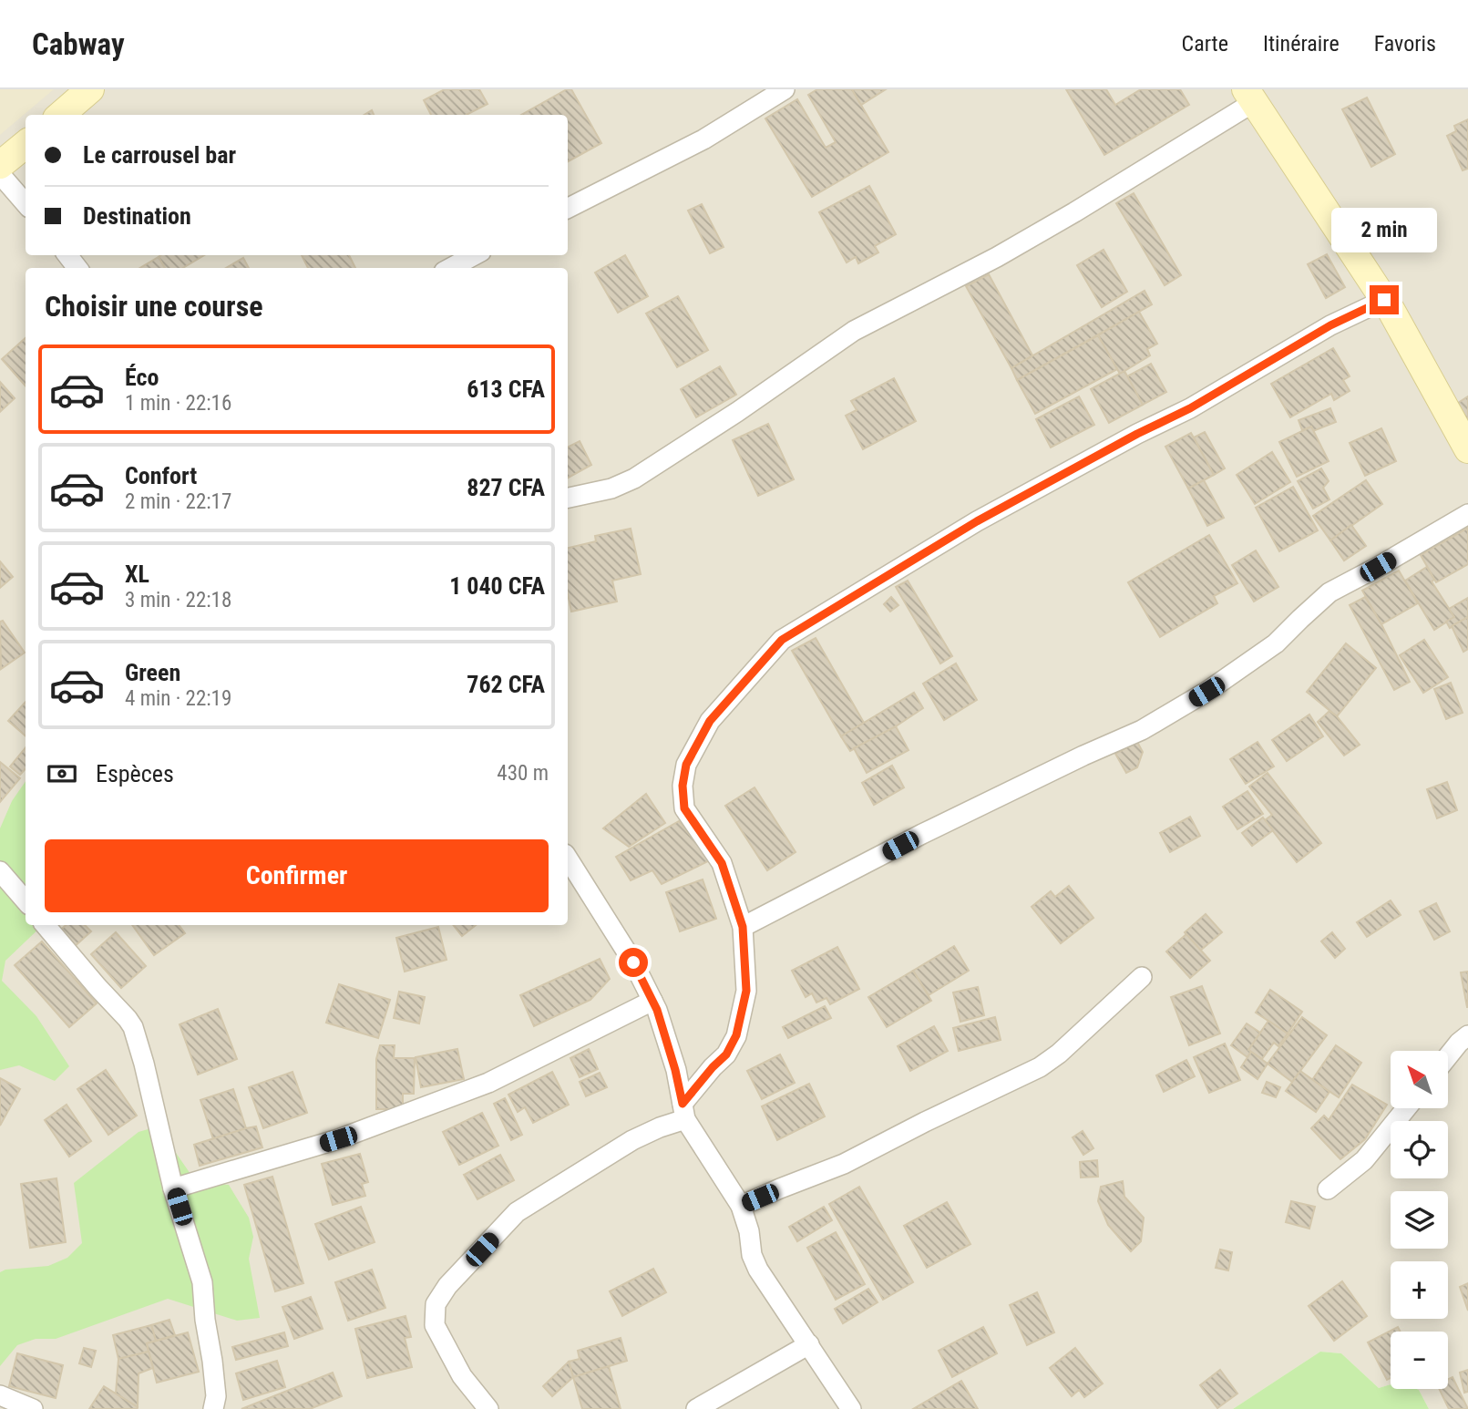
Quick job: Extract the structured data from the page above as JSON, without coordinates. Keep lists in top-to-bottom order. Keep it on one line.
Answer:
{"north":"top left","page":{"header":"Cabway","nav":["Carte","Itinéraire","Favoris"],"banner":["Le carrousel bar","Destination"],"bubble":"2 min","heading":"Choisir une course","list":[{"name":"Éco","note":"1 min · 22:16","value":"613 CFA"},{"name":"Confort","note":"2 min · 22:17","value":"827 CFA"},{"name":"XL","note":"3 min · 22:18","value":"1 040 CFA"},{"name":"Green","note":"4 min · 22:19","value":"762 CFA"}],"pay":["Espèces","430 m"],"buttons":"Confirmer","map_buttons":["+","−"]}}
